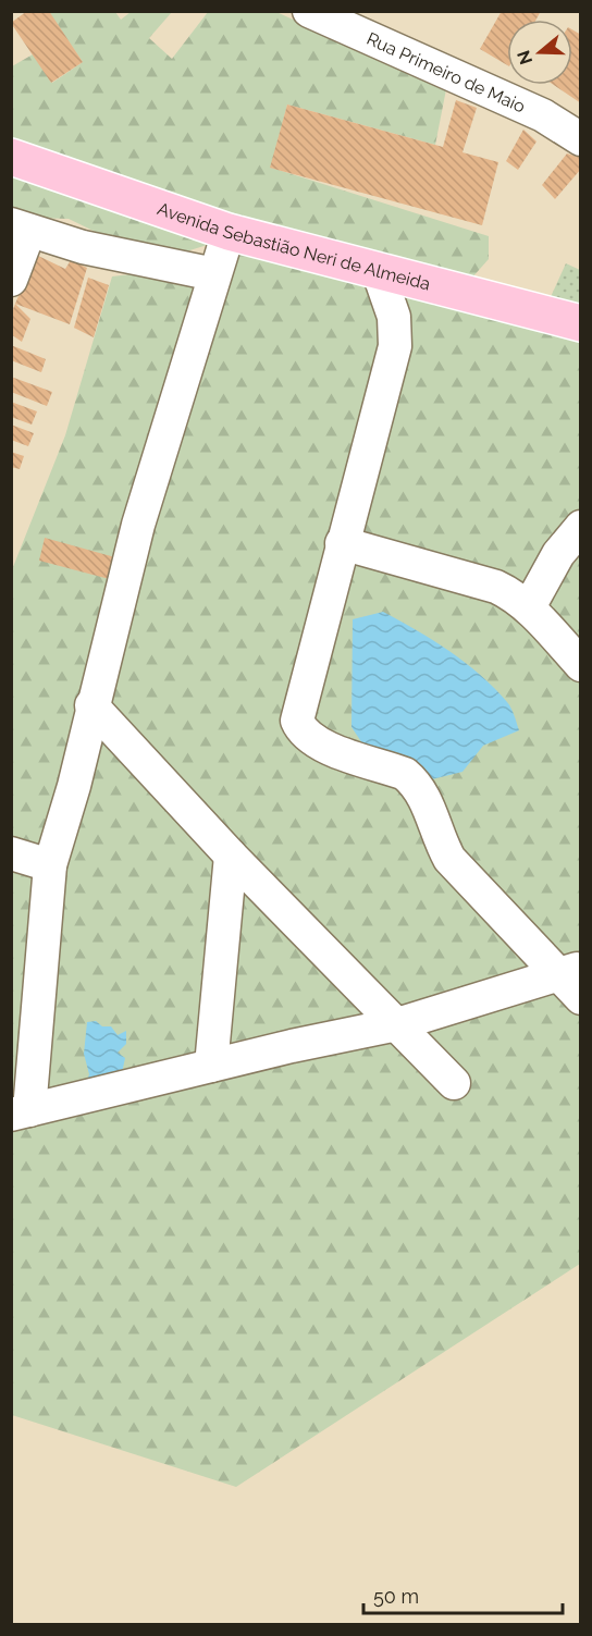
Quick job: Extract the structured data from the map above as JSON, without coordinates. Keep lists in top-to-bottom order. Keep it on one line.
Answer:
{"streets":{"main road":["Avenida Sebastião Neri de Almeida"],"street":["Rua Primeiro de Maio"]},"scale_bar":"50 m","north":"left"}
